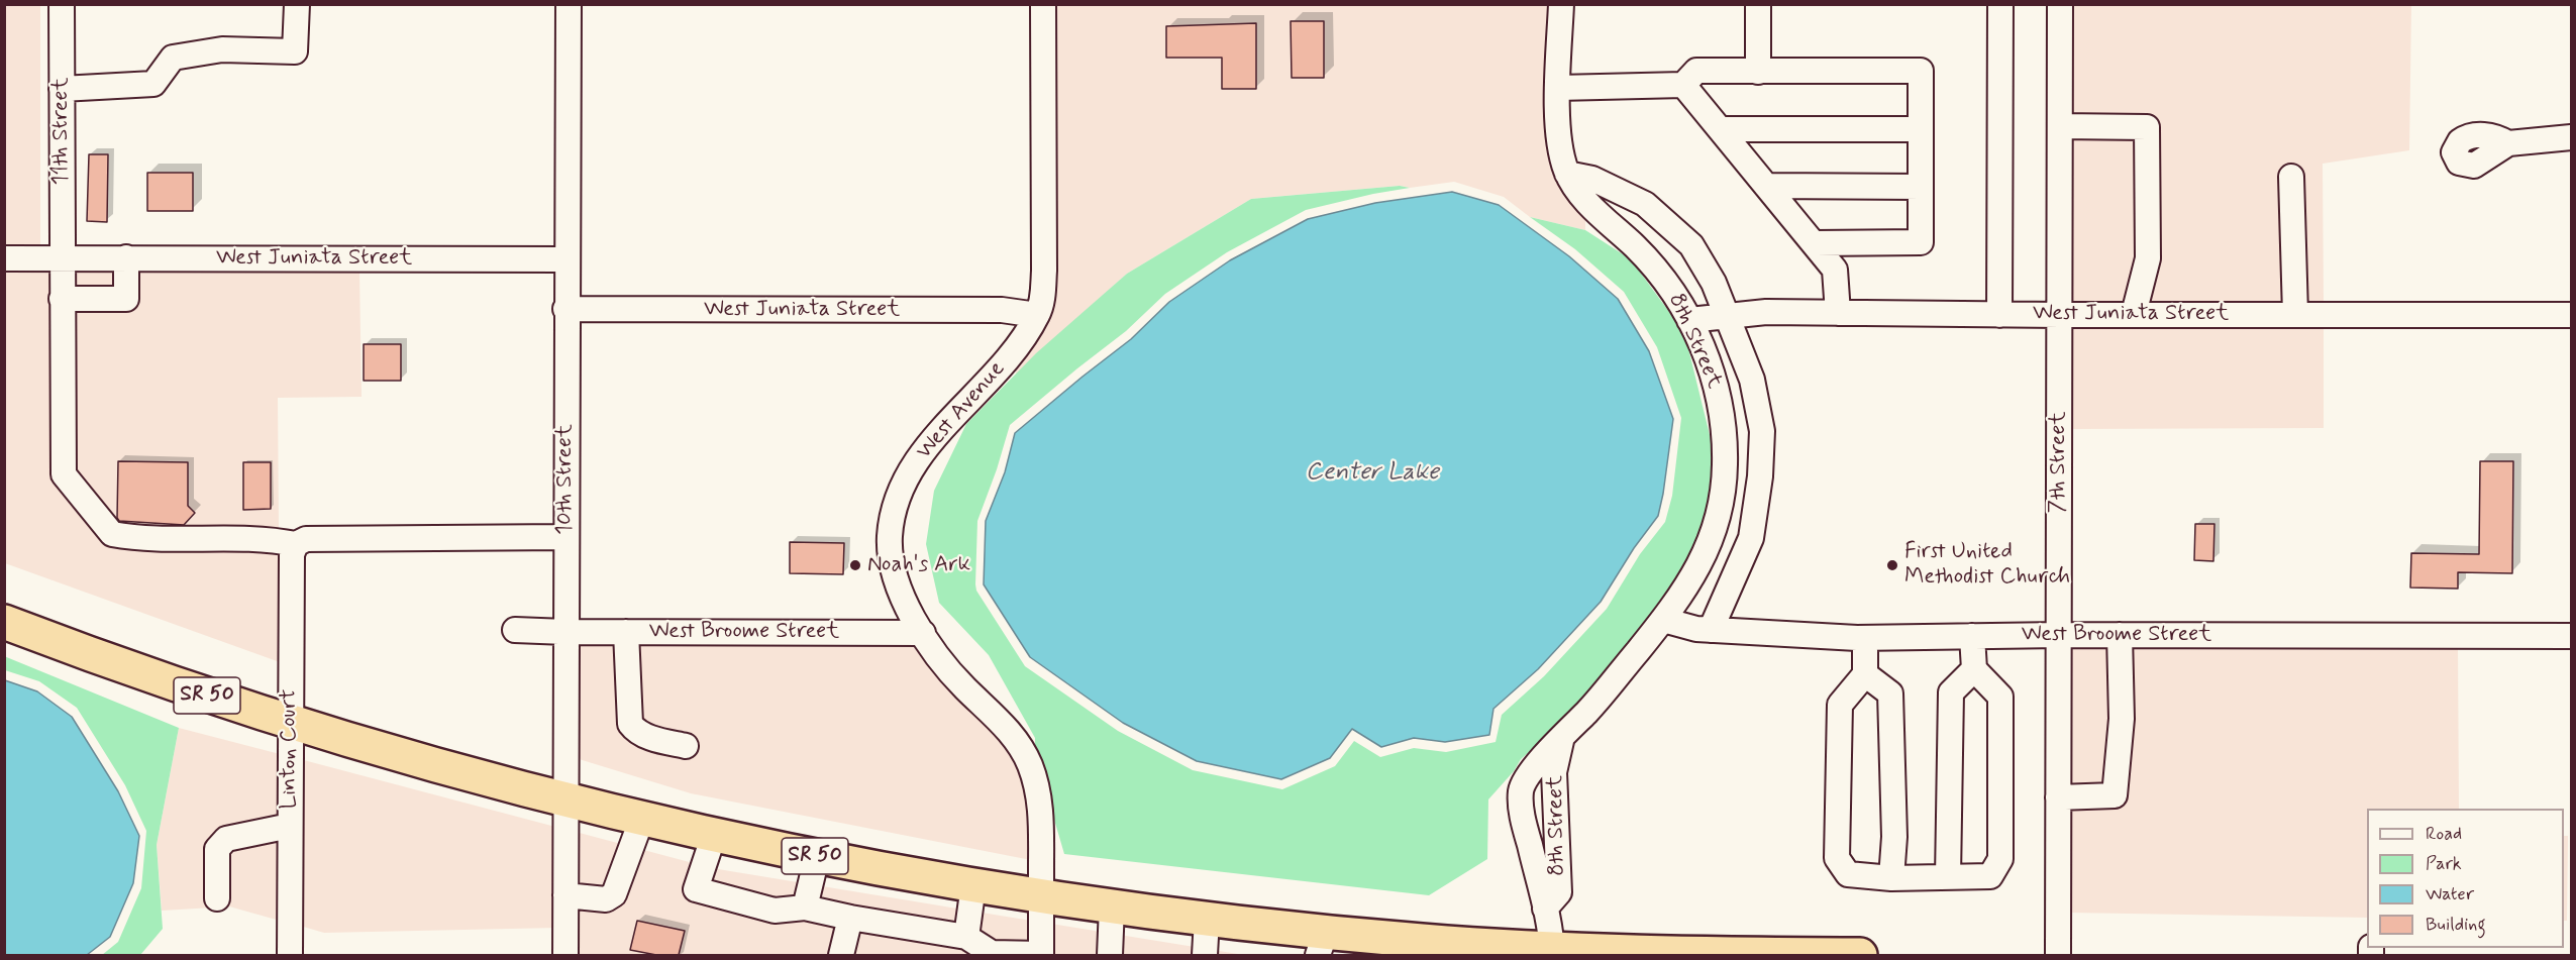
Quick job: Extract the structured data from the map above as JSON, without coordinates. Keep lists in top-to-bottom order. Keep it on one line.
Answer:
{"streets":{"highway":["SR 50"],"street":["11th Street","West Juniata Street","8th Street","West Avenue","7th Street","10th Street","West Broome Street","Linton Court"]},"crossings":[["11th Street","West Juniata Street"],["11th Street","Linton Court"],["West Juniata Street","8th Street"],["West Juniata Street","West Avenue"],["West Juniata Street","7th Street"],["West Juniata Street","10th Street"],["8th Street","West Broome Street"],["8th Street","SR 50"],["West Avenue","West Broome Street"],["West Avenue","SR 50"],["7th Street","West Broome Street"],["10th Street","West Broome Street"],["10th Street","SR 50"],["SR 50","Linton Court"]],"water":["Center Lake"],"places":["Noah's Ark","First United Methodist Church"],"legend":["Road","Park","Water","Building"]}
